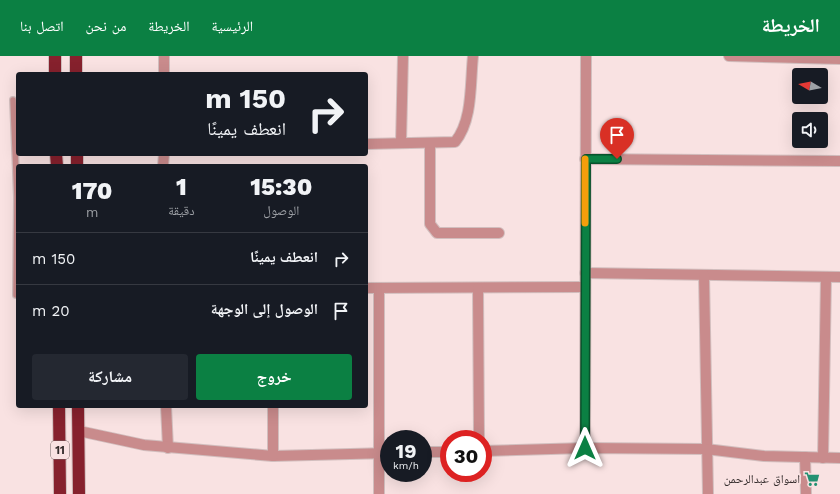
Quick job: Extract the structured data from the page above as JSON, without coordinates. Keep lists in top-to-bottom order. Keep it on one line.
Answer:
{"streets":{"highway":["11"]},"places":{"supermarket":["اسواق عبدالرحمن"]},"north":"left","page":{"header":"الخريطة","nav":["الرئيسية","الخريطة","من نحن","اتصل بنا"],"turn":["150 m","انعطف يمينًا"],"eta":["15:30","الوصول","1","دقيقة","170","m"],"list":[{"name":"انعطف يمينًا","value":"150 m"},{"name":"الوصول إلى الوجهة","value":"20 m"}],"buttons":["خروج","مشاركة"],"speed":"19 km/h","limit":"30"}}
